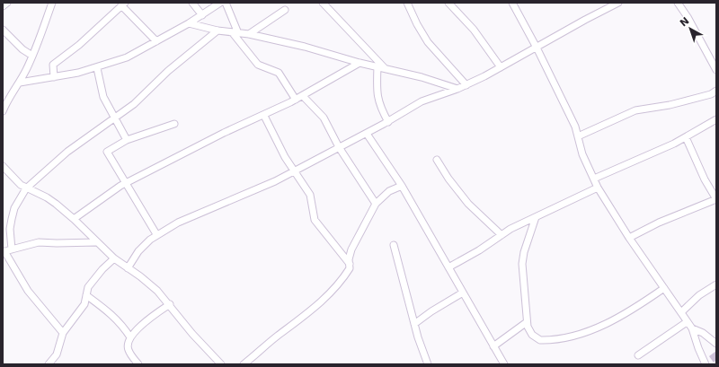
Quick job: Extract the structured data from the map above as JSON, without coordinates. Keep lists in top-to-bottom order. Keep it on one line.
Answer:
{"north":"top left"}
